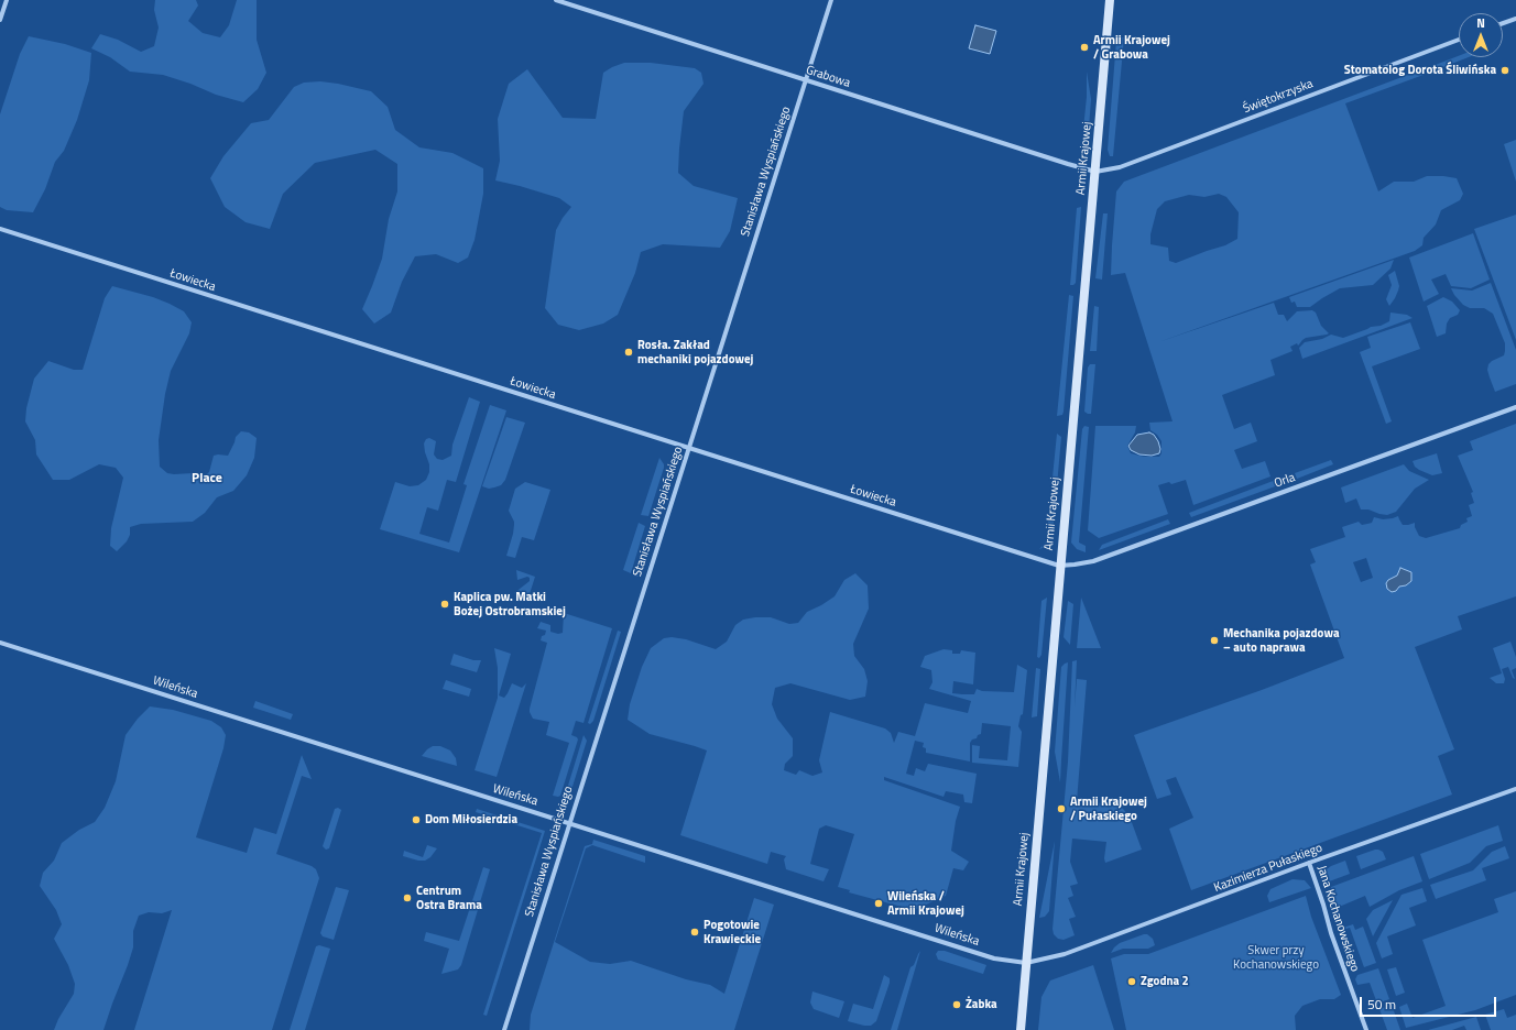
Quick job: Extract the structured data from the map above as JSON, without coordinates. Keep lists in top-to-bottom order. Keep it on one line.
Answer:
{"streets":{"street":["Grabowa","Świętokrzyska","Armii Krajowej","Stanisława Wyspiańskiego","Łowiecka","Orla","Wileńska","Kazimierza Pułaskiego","Jana Kochanowskiego"]},"crossings":[["Grabowa","Świętokrzyska"],["Grabowa","Armii Krajowej"],["Grabowa","Stanisława Wyspiańskiego"],["Świętokrzyska","Armii Krajowej"],["Armii Krajowej","Łowiecka"],["Armii Krajowej","Orla"],["Armii Krajowej","Wileńska"],["Armii Krajowej","Kazimierza Pułaskiego"],["Stanisława Wyspiańskiego","Łowiecka"],["Stanisława Wyspiańskiego","Wileńska"],["Łowiecka","Orla"],["Wileńska","Kazimierza Pułaskiego"],["Kazimierza Pułaskiego","Jana Kochanowskiego"]],"districts":["Place"],"parks":["Skwer przy Kochanowskiego"],"places":["Armii Krajowej / Grabowa","Stomatolog Dorota Śliwińska","Rosła. Zakład mechaniki pojazdowej","Kaplica pw. Matki Bożej Ostrobramskiej","Mechanika pojazdowa – auto naprawa","Armii Krajowej / Pułaskiego","Dom Miłosierdzia","Centrum Ostra Brama","Wileńska / Armii Krajowej","Pogotowie Krawieckie","Zgodna 2","Żabka"],"scale_bar":"50 m","north":"top"}
